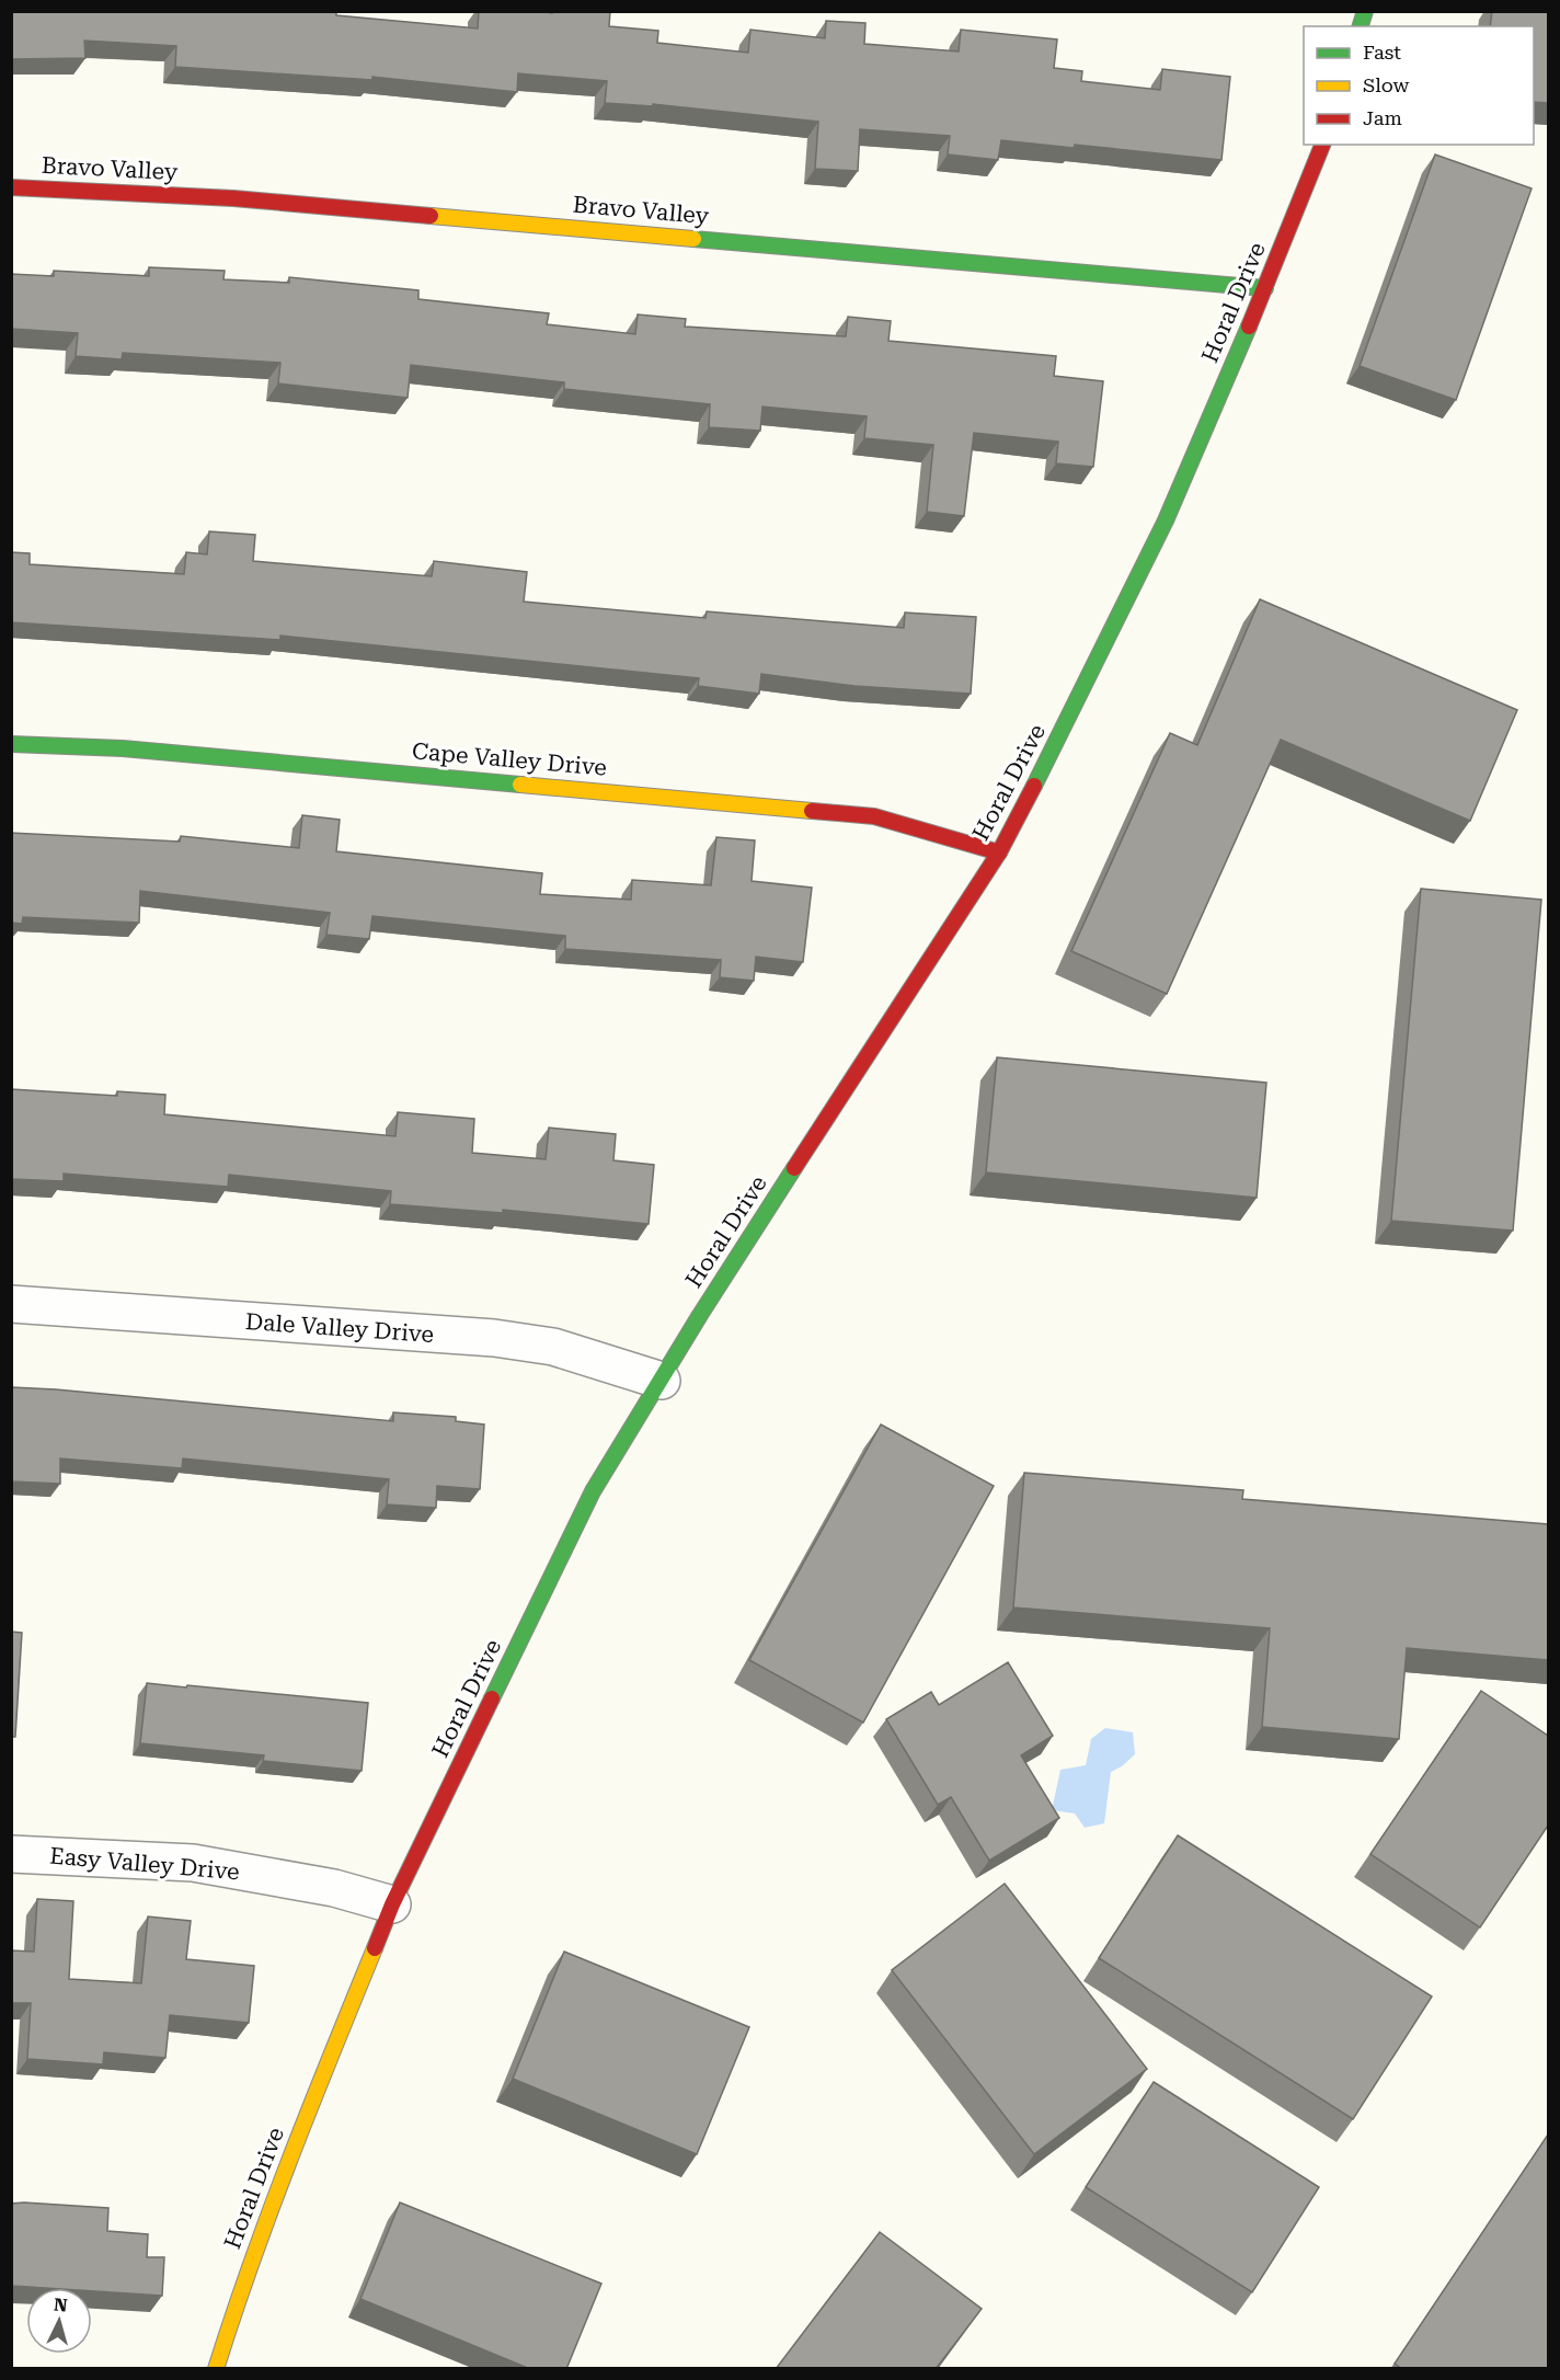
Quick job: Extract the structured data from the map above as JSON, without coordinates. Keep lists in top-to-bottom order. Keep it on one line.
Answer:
{"streets":{"street":["Bravo Valley","Horal Drive","Cape Valley Drive","Dale Valley Drive","Easy Valley Drive"]},"crossings":[["Bravo Valley","Horal Drive"],["Horal Drive","Cape Valley Drive"],["Horal Drive","Dale Valley Drive"],["Horal Drive","Easy Valley Drive"]],"legend":["Fast","Slow","Jam"],"north":"top"}
